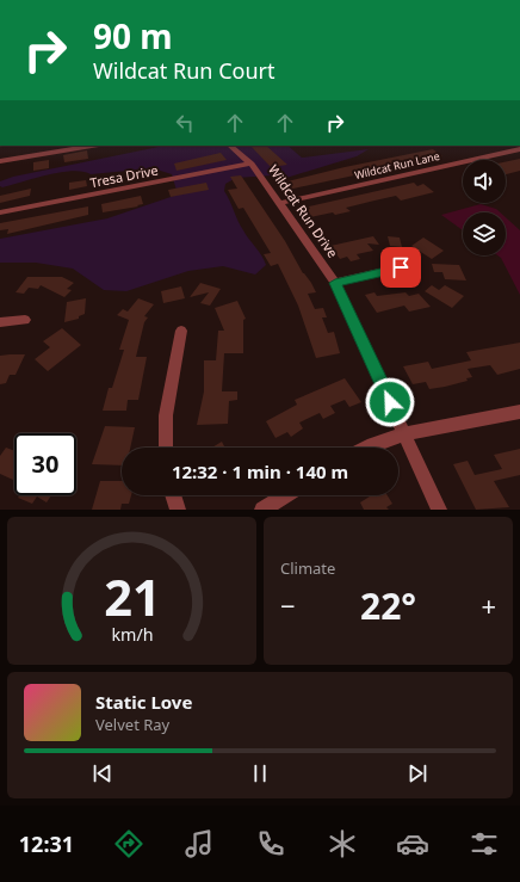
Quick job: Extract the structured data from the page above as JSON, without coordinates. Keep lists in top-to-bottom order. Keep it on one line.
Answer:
{"streets":{"street":["Wildcat Run Lane","Tresa Drive","Wildcat Run Drive"]},"crossings":[["Wildcat Run Lane","Wildcat Run Drive"],["Tresa Drive","Wildcat Run Drive"]],"page":{"turn":["90 m","Wildcat Run Court"],"limit":"30","trip":"12:32 · 1 min · 140 m","tile":"Climate","heat":["−","22°","+"],"song":["Static Love","Velvet Ray"],"tabs":"12:31","gauge":["21","km/h"]}}
